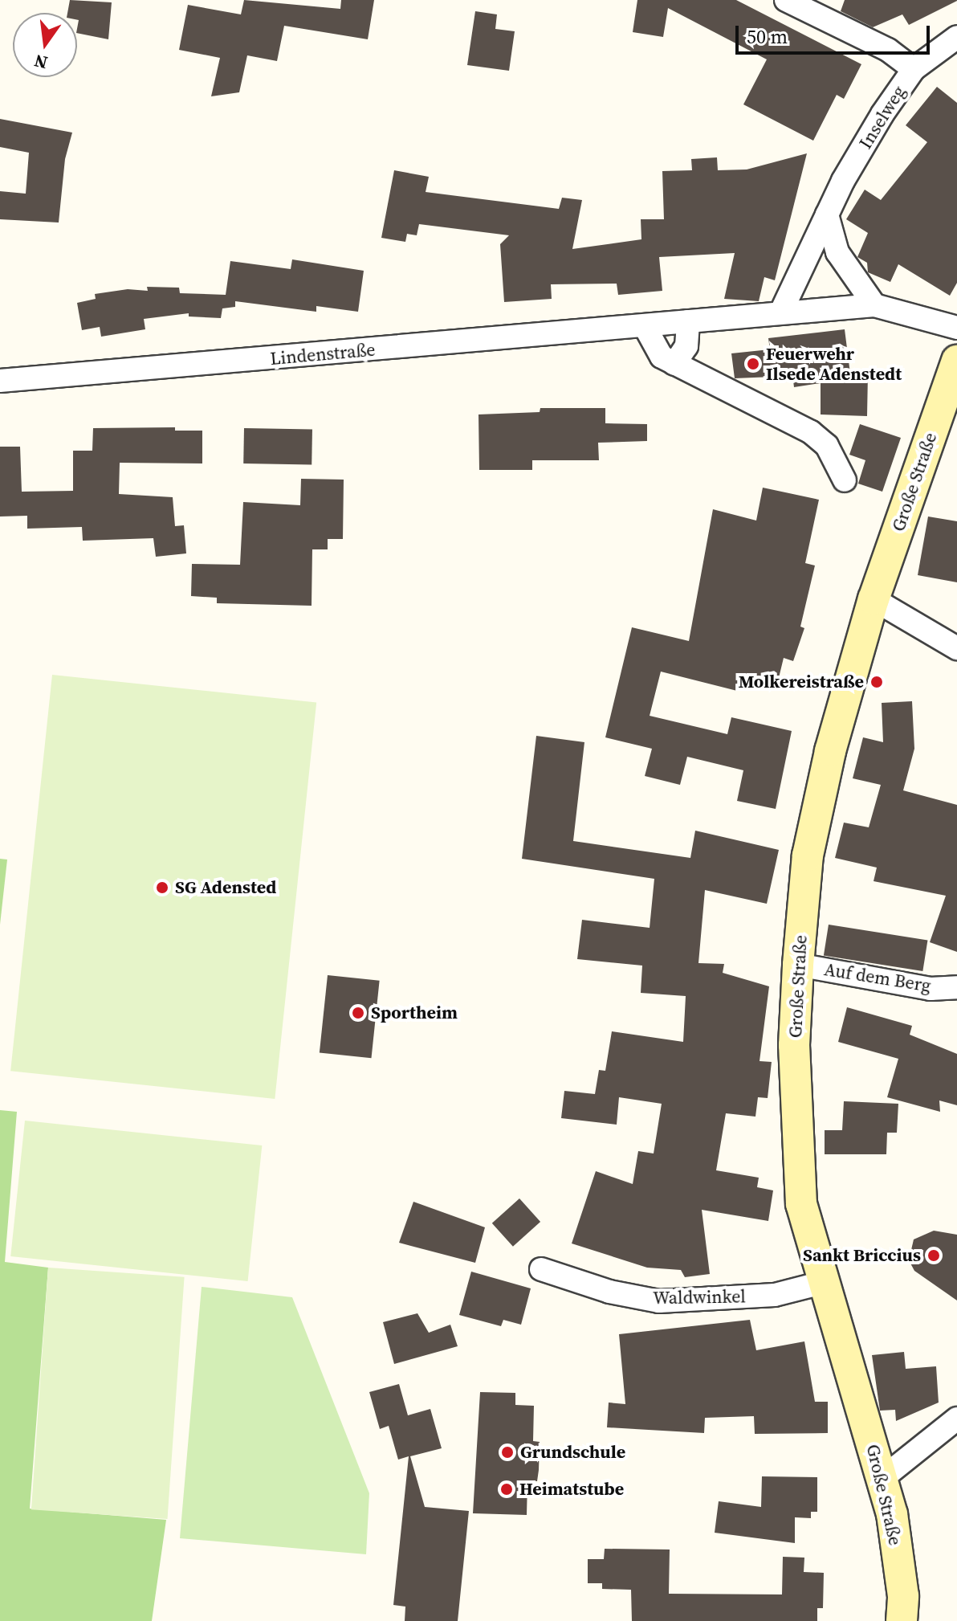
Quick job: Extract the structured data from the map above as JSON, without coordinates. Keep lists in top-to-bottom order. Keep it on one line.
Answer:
{"streets":{"main road":["Große Straße"],"street":["Inselweg","Lindenstraße","Auf dem Berg","Waldwinkel"]},"crossings":[["Inselweg","Lindenstraße"],["Große Straße","Auf dem Berg"],["Große Straße","Waldwinkel"]],"places":["Feuerwehr Ilsede Adenstedt","Molkereistraße","SG Adensted","Sportheim","Sankt Briccius","Grundschule","Heimatstube"],"scale_bar":"50 m","north":"bottom"}
